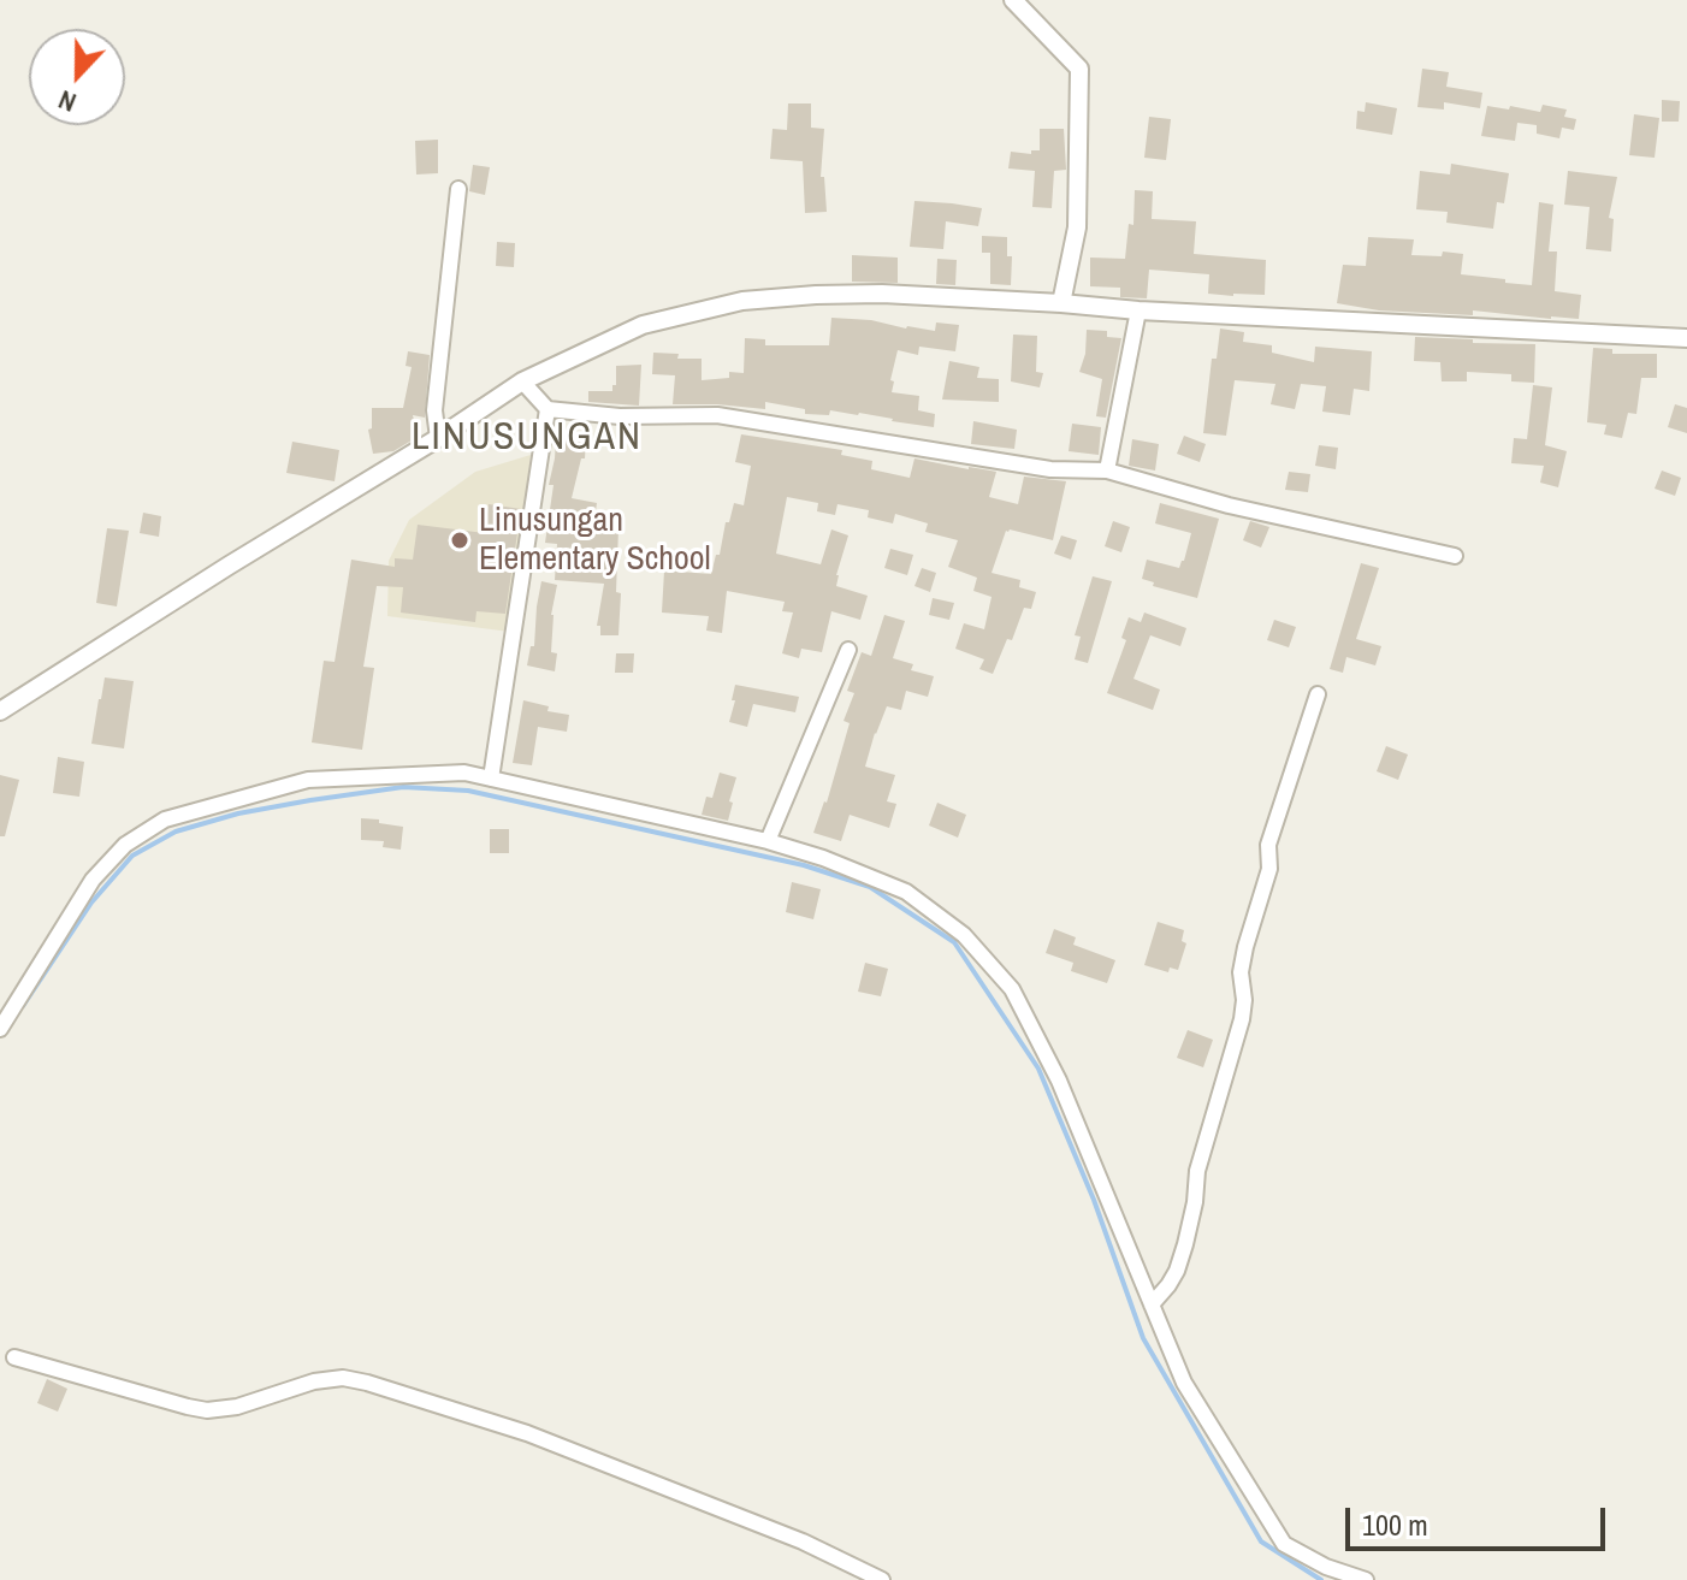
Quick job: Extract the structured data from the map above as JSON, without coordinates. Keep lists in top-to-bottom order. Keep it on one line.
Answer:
{"districts":["LINUSUNGAN"],"places":["Linusungan Elementary School"],"scale_bar":"100 m","north":"bottom"}
